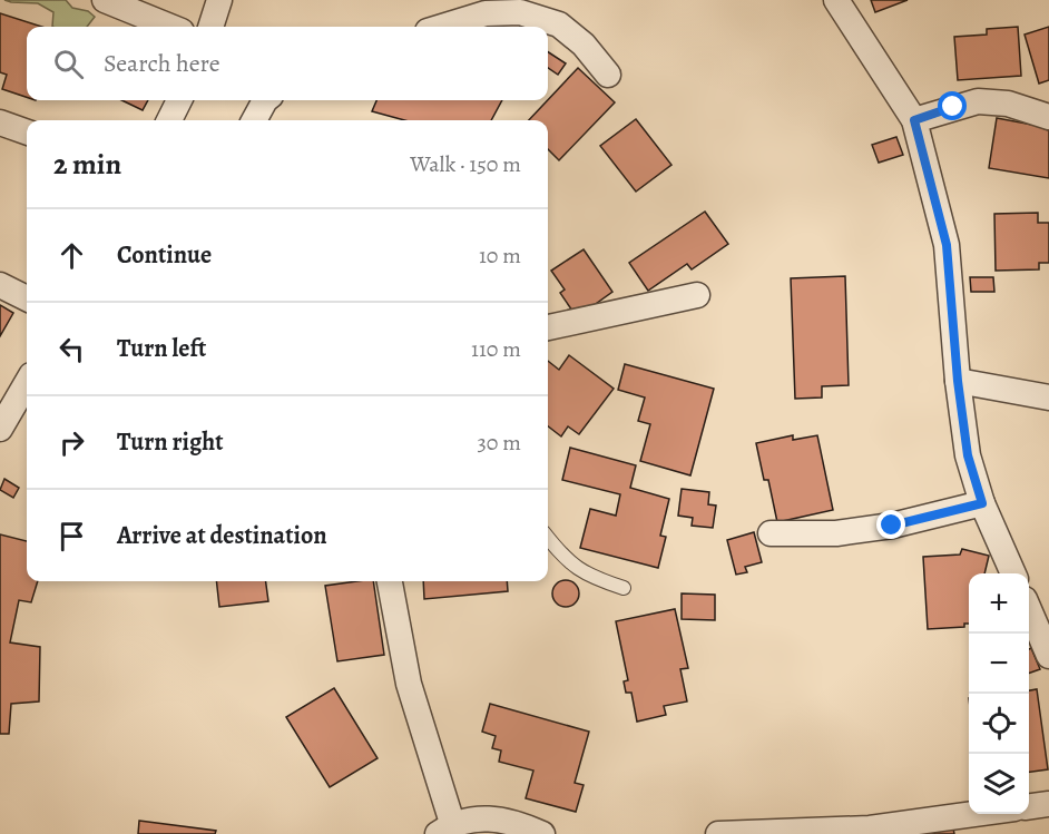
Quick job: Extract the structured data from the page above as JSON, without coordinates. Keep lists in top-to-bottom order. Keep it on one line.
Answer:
{"page":{"search":"Search here","heading":["2 min","Walk · 150 m"],"list":[["Continue","10 m"],["Turn left","110 m"],["Turn right","30 m"],"Arrive at destination"],"map_buttons":["+","−"]}}
